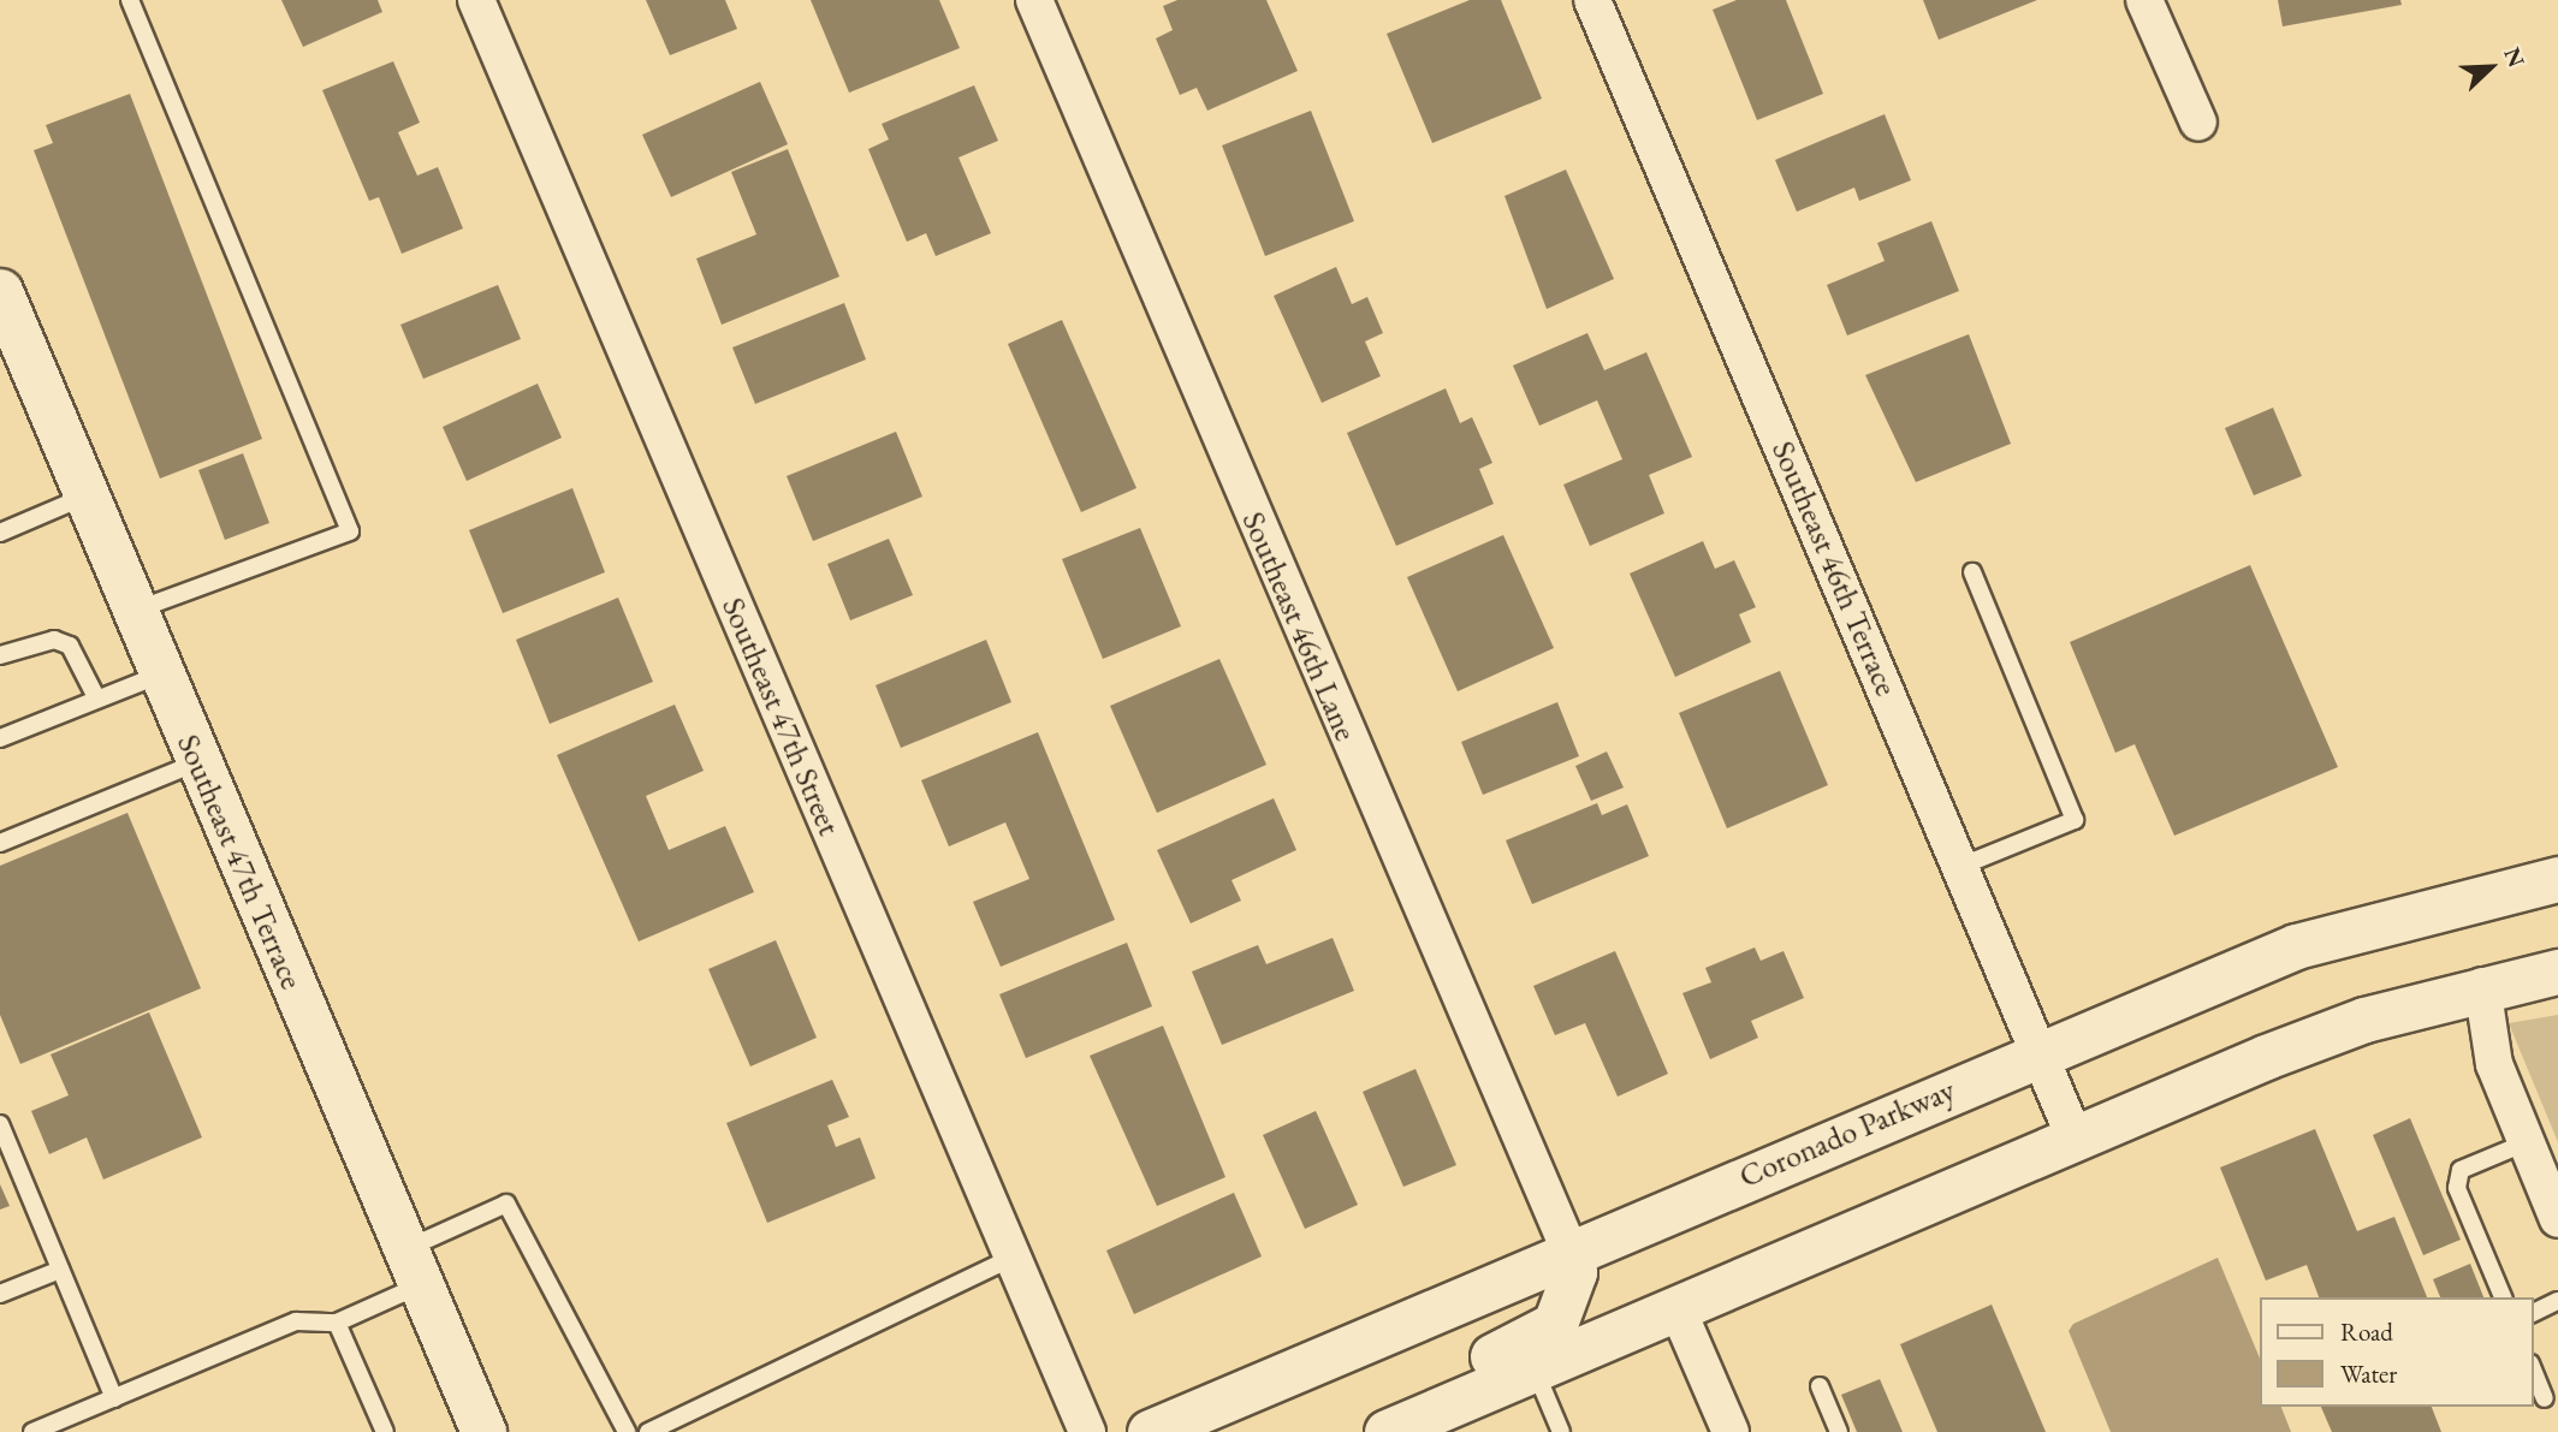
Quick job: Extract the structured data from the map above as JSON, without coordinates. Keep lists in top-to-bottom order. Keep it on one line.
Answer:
{"streets":{"street":["Southeast 46th Terrace","Southeast 46th Lane","Southeast 47th Street","Southeast 47th Terrace","Coronado Parkway"]},"crossings":[["Southeast 46th Terrace","Coronado Parkway"],["Southeast 46th Lane","Coronado Parkway"]],"legend":["Road","Water"],"north":"top right"}
